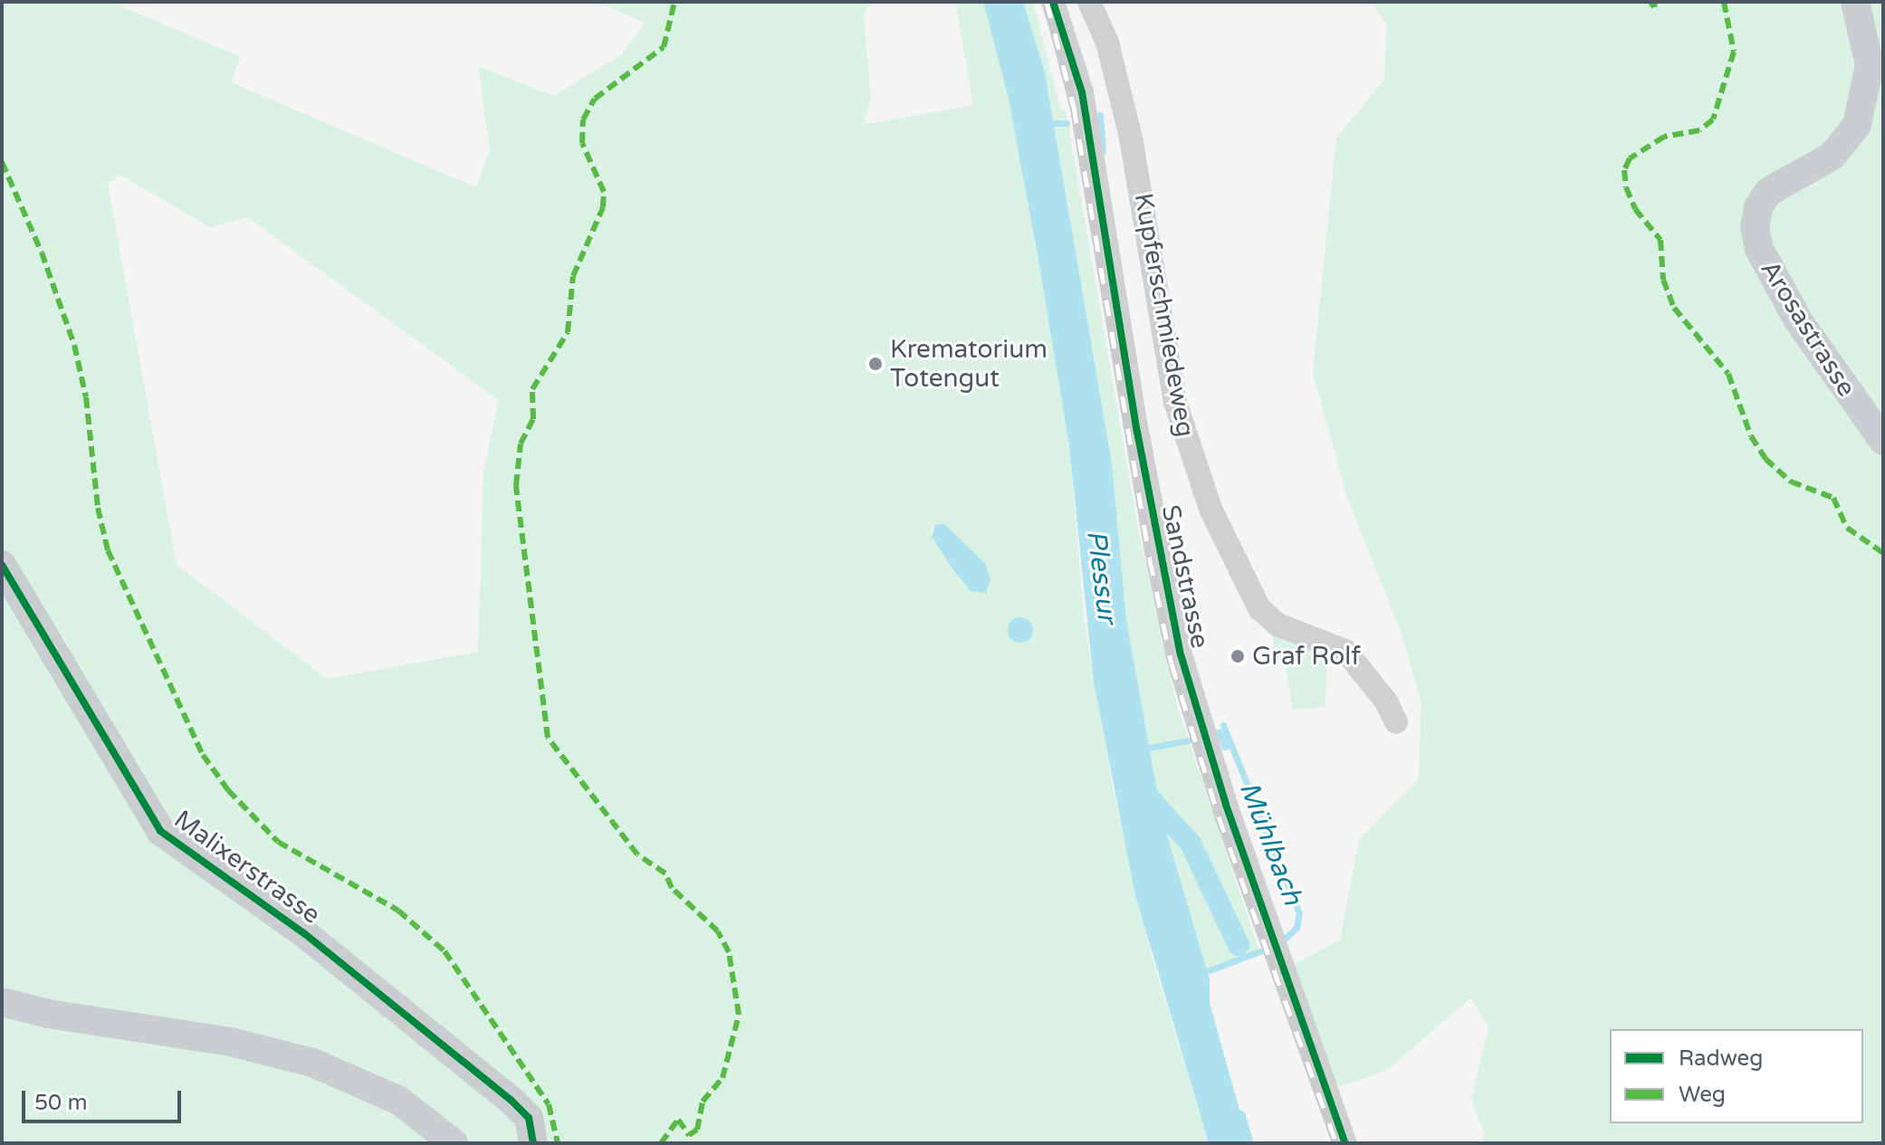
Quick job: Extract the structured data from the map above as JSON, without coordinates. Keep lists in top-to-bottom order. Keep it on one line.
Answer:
{"streets":{"main road":["Arosastrasse","Malixerstrasse"],"street":["Kupferschmiedeweg","Sandstrasse"]},"water":["Plessur","Mühlbach"],"places":["Krematorium Totengut","Graf Rolf"],"legend":["Radweg","Weg"],"scale_bar":"50 m"}
